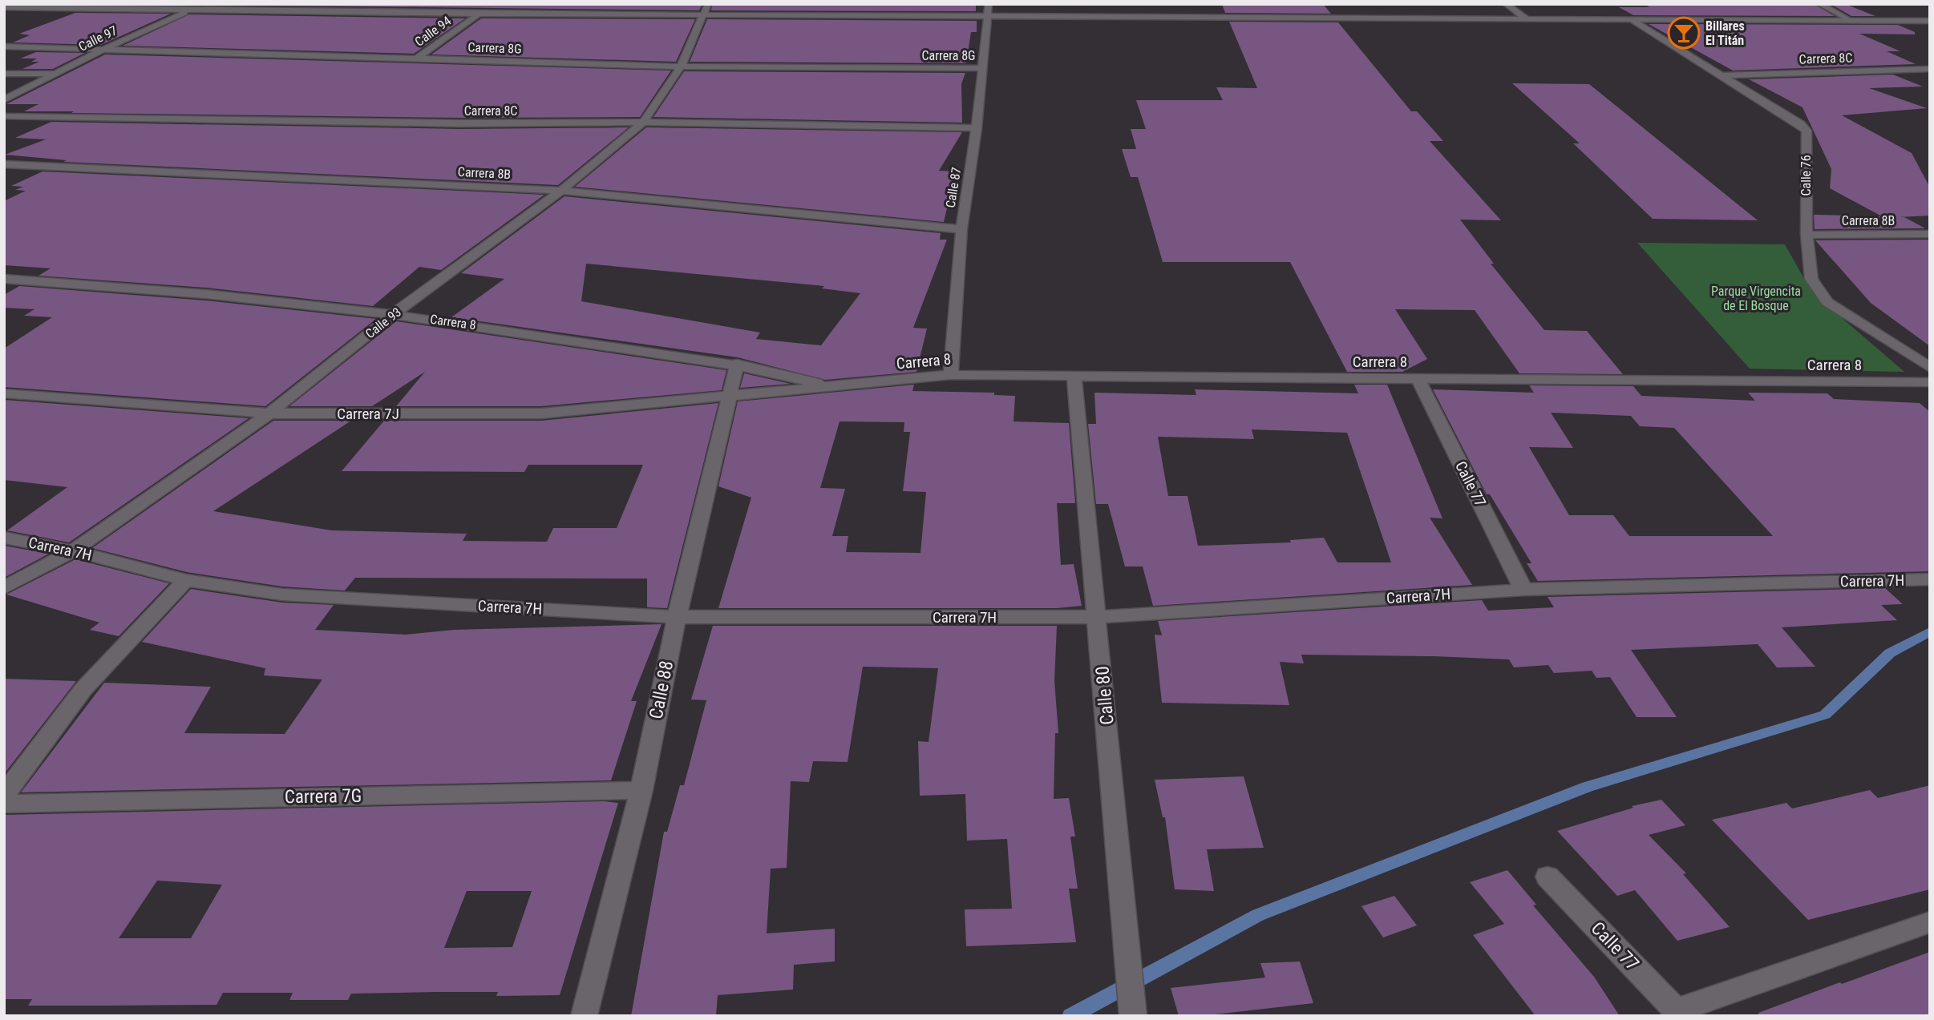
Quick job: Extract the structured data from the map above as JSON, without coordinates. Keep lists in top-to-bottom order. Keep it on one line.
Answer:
{"streets":{"street":["Calle 94","Calle 97","Carrera 8G","Carrera 8C","Carrera 8B","Calle 76","Calle 87","Carrera 8","Calle 93","Carrera 7J","Calle 77","Carrera 7H","Calle 88","Calle 80","Carrera 7G"]},"crossings":[["Calle 94","Carrera 8G"],["Calle 97","Carrera 8G"],["Carrera 8G","Calle 87"],["Carrera 8G","Calle 93"],["Carrera 8C","Calle 76"],["Carrera 8C","Calle 87"],["Carrera 8C","Calle 93"],["Carrera 8B","Calle 76"],["Carrera 8B","Calle 87"],["Carrera 8B","Calle 93"],["Calle 87","Carrera 8"],["Carrera 8","Calle 93"],["Carrera 8","Carrera 7J"],["Carrera 8","Calle 77"],["Carrera 8","Calle 88"],["Carrera 8","Calle 80"],["Calle 93","Carrera 7J"],["Calle 93","Carrera 7H"],["Carrera 7J","Calle 88"],["Calle 77","Carrera 7H"],["Carrera 7H","Calle 88"],["Carrera 7H","Calle 80"],["Calle 88","Carrera 7G"]],"parks":["Parque Virgencita de El Bosque"],"places":{"bar":["Billares El Titán"]}}
